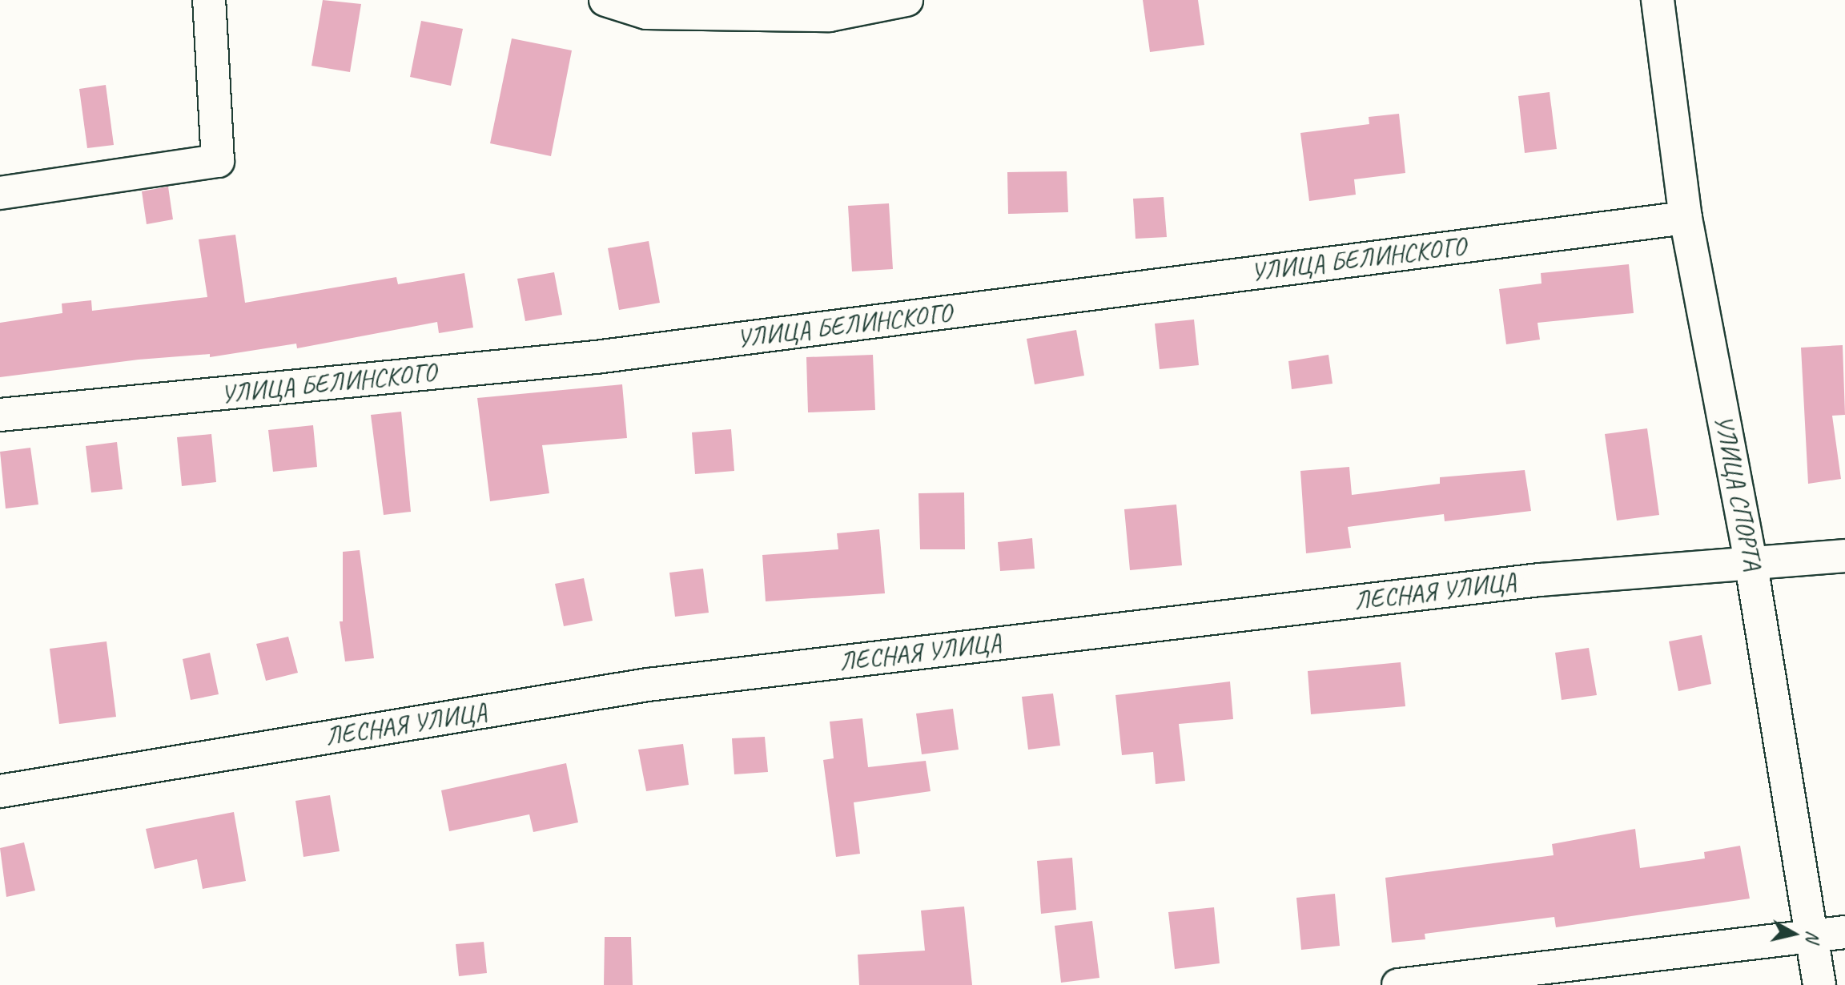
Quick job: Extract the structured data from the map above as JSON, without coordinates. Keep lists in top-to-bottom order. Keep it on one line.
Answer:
{"streets":{"street":["УЛИЦА БЕЛИНСКОГО","УЛИЦА СПОРТА","ЛЕСНАЯ УЛИЦА"]},"crossings":[["УЛИЦА БЕЛИНСКОГО","УЛИЦА СПОРТА"],["УЛИЦА СПОРТА","ЛЕСНАЯ УЛИЦА"]],"north":"right"}
